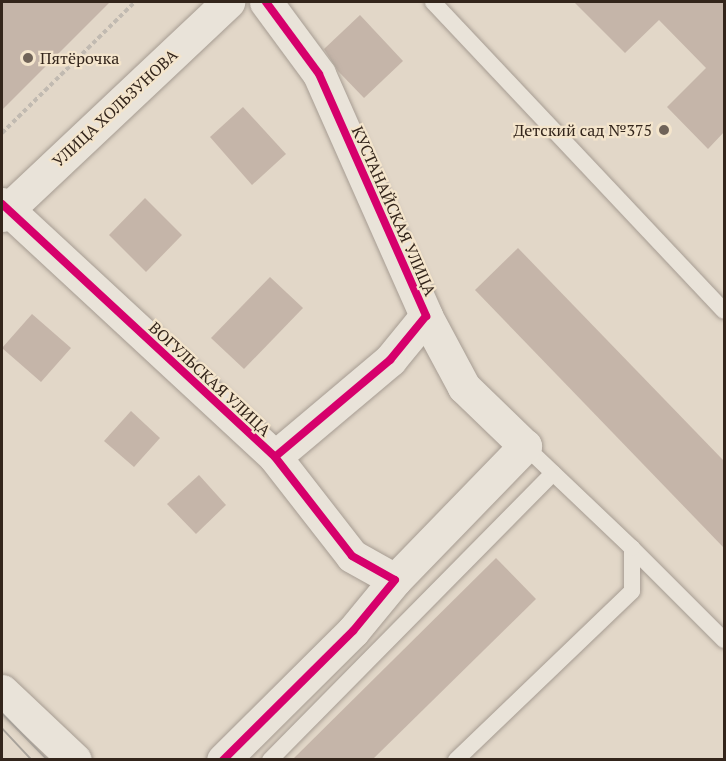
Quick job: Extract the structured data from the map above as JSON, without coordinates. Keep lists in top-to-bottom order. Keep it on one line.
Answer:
{"streets":{"street":["УЛИЦА ХОЛЬЗУНОВА","КУСТАНАЙСКАЯ УЛИЦА","ВОГУЛЬСКАЯ УЛИЦА"]},"crossings":[["УЛИЦА ХОЛЬЗУНОВА","ВОГУЛЬСКАЯ УЛИЦА"],["КУСТАНАЙСКАЯ УЛИЦА","ВОГУЛЬСКАЯ УЛИЦА"]],"places":["Пятёрочка","Детский сад №375"]}
